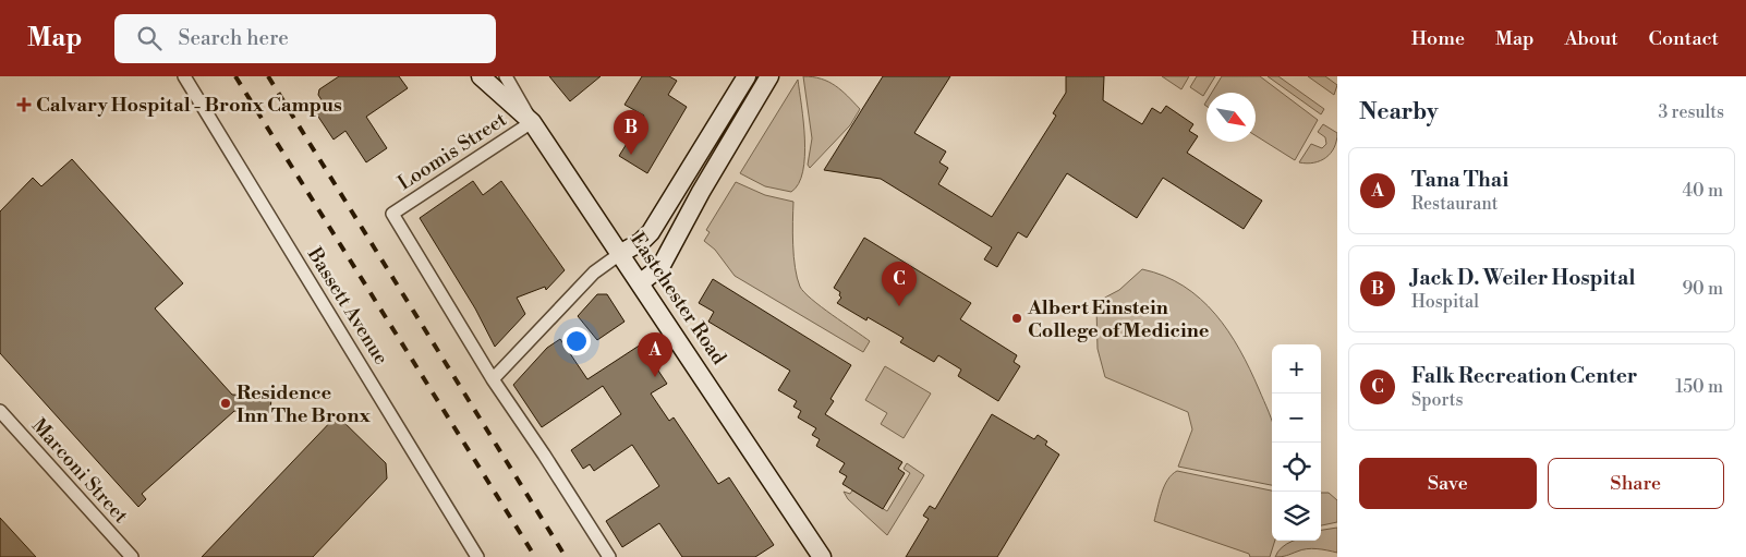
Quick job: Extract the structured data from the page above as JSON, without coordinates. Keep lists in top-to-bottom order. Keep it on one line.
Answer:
{"streets":{"main road":["Eastchester Road"],"street":["Loomis Street","Bassett Avenue","Marconi Street"]},"crossings":[["Loomis Street","Eastchester Road"]],"places":{"health":["Calvary Hospital - Bronx Campus"],"other":["Albert Einstein College of Medicine","Residence Inn The Bronx"]},"north":"bottom right","page":{"header":"Map","search":"Search here","nav":["Home","Map","About","Contact"],"heading":["Nearby","3 results"],"pins":["B","C","A"],"list":[{"mark":"A","name":"Tana Thai","note":"Restaurant","value":"40 m"},{"mark":"B","name":"Jack D. Weiler Hospital","note":"Hospital","value":"90 m"},{"mark":"C","name":"Falk Recreation Center","note":"Sports","value":"150 m"}],"map_buttons":["+","−"],"buttons":["Save","Share"]}}
